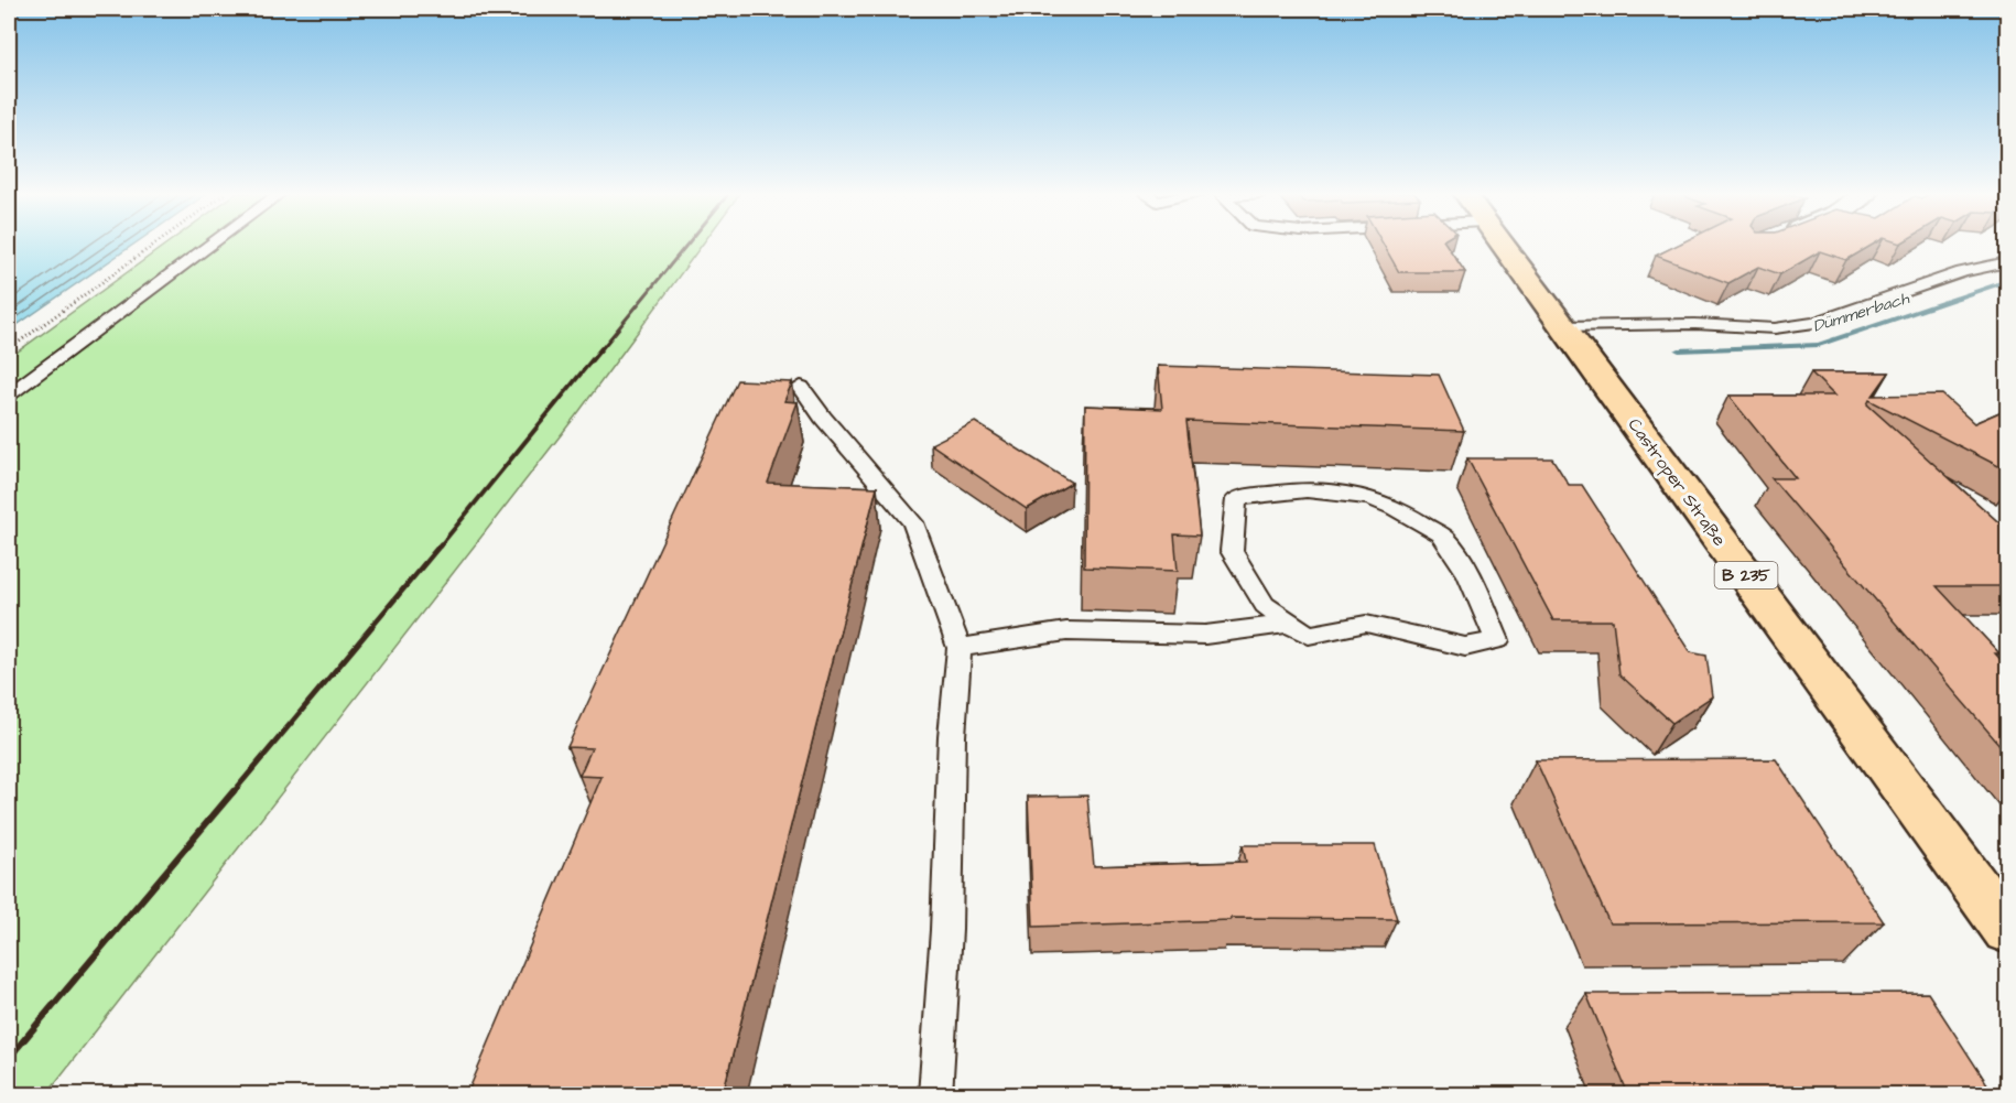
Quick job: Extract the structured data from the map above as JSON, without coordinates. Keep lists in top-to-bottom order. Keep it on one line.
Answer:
{"streets":{"main road":["Castroper Straße","B 235"]},"water":["Dümmerbach"]}
